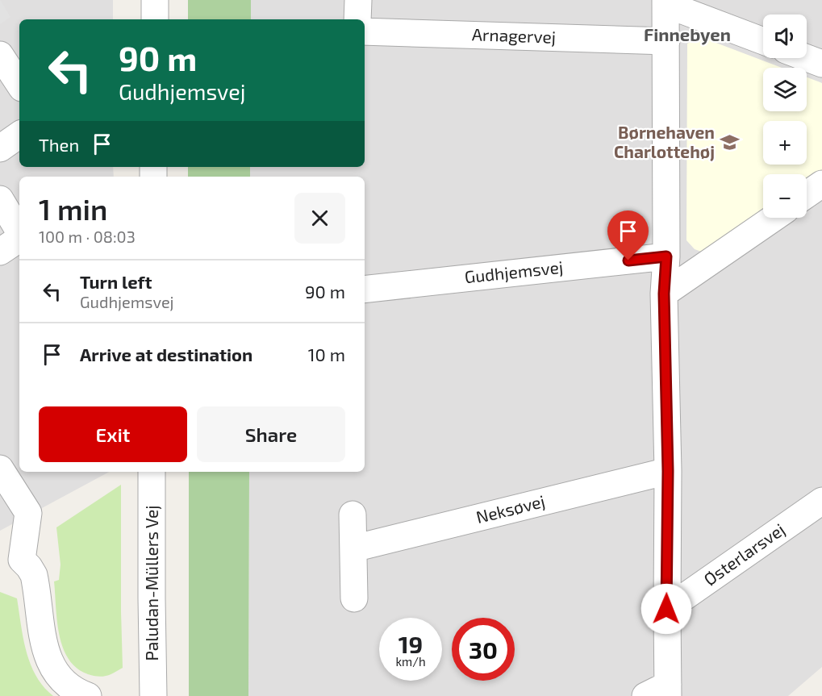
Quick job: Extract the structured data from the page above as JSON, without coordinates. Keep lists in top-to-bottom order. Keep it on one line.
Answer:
{"streets":{"street":["Arnagervej","Gudhjemsvej","Neksøvej","Østerlarsvej","Paludan-Müllers Vej"]},"districts":["Finnebyen"],"places":{"school or university":["Børnehaven Charlottehøj"]},"page":{"map_buttons":["+","−"],"turn":["90 m","Gudhjemsvej"],"then":"Then","heading":["1 min","100 m · 08:03"],"list":[{"name":"Turn left","note":"Gudhjemsvej","value":"90 m"},{"name":"Arrive at destination","value":"10 m"}],"buttons":["Exit","Share"],"speed":"19 km/h","limit":"30"}}
